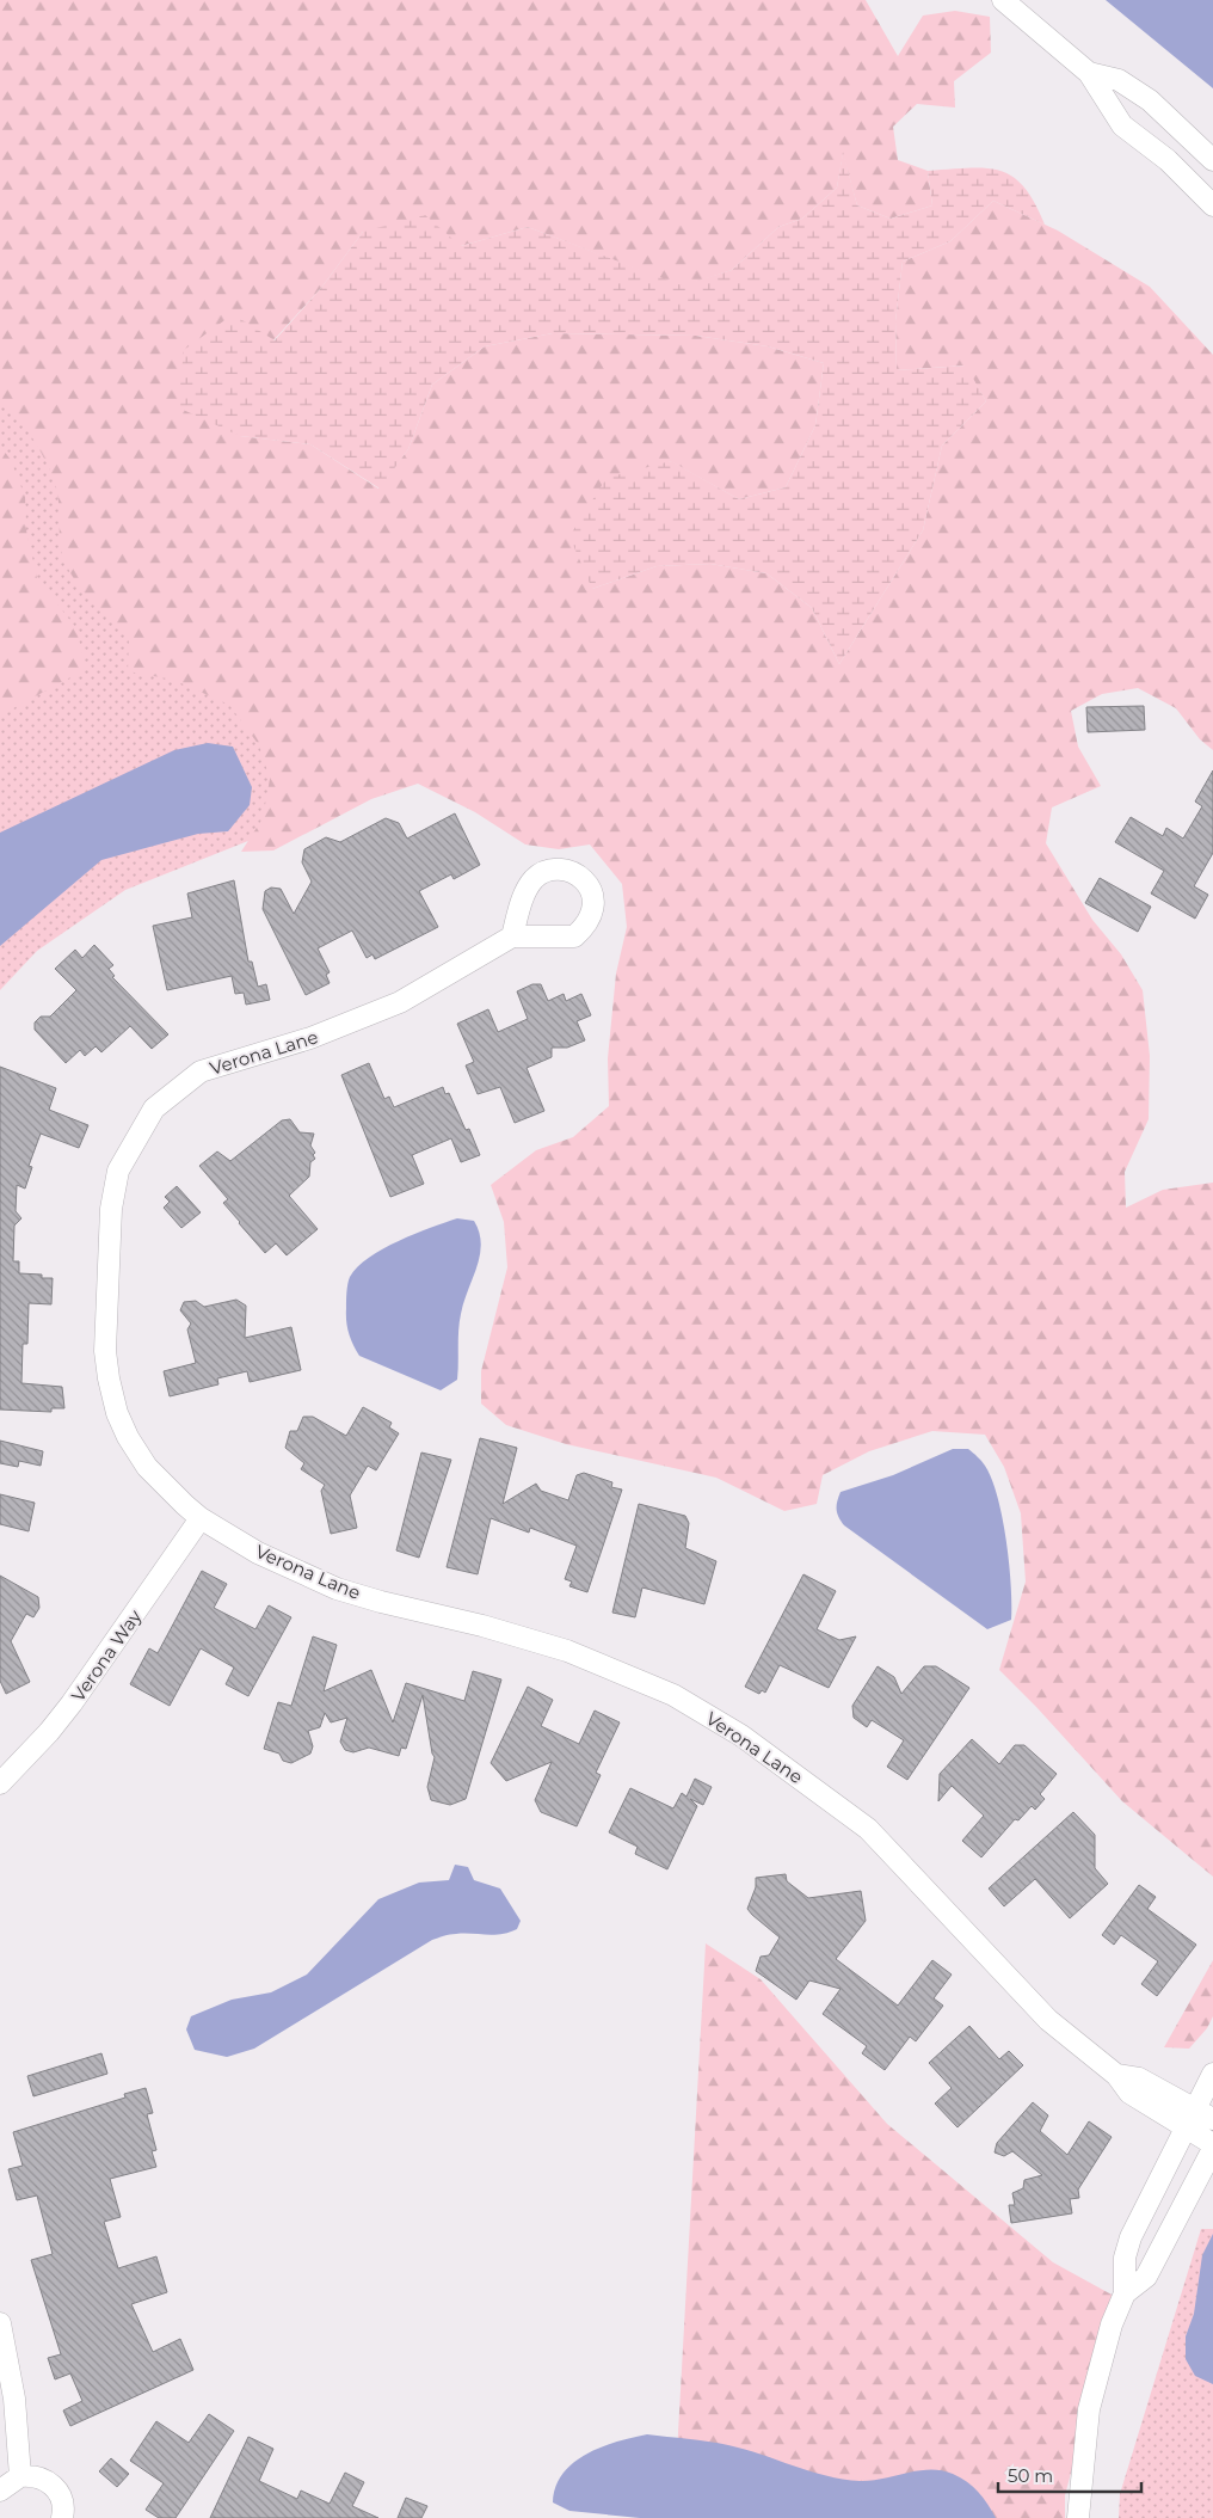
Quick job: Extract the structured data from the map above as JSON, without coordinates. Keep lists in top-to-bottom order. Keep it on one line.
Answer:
{"streets":{"street":["Verona Lane","Verona Way"]},"crossings":[["Verona Lane","Verona Way"]],"scale_bar":"50 m"}
